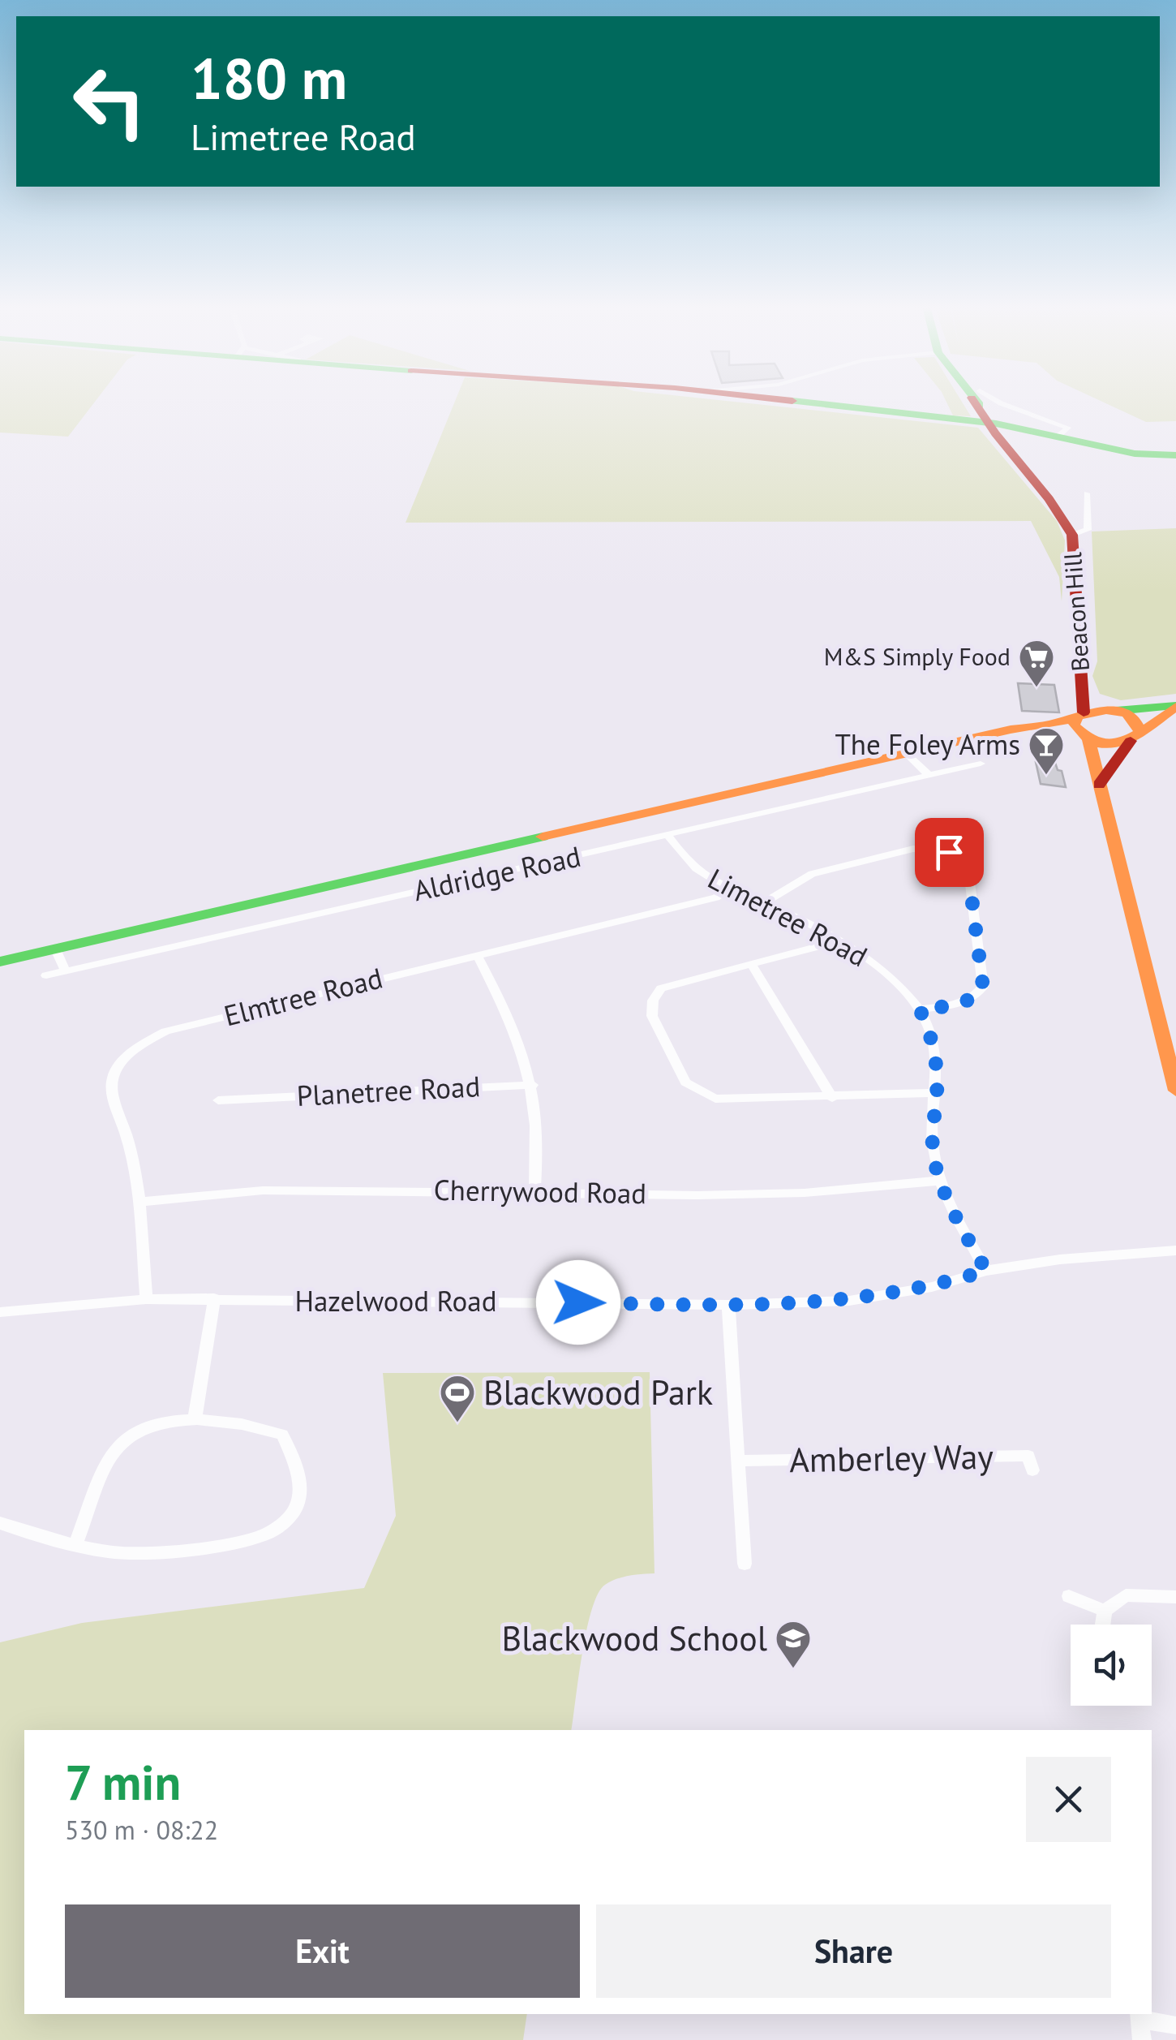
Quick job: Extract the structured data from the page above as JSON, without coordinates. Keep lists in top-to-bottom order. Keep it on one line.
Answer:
{"streets":{"main road":["Beacon Hill","Aldridge Road"],"street":["Limetree Road","Elmtree Road","Planetree Road","Cherrywood Road","Hazelwood Road","Amberley Way"]},"crossings":[["Beacon Hill","Aldridge Road"],["Aldridge Road","Limetree Road"],["Limetree Road","Elmtree Road"],["Limetree Road","Cherrywood Road"],["Limetree Road","Hazelwood Road"],["Elmtree Road","Cherrywood Road"],["Elmtree Road","Hazelwood Road"]],"places":{"supermarket":["M&S Simply Food"],"bar":["The Foley Arms"],"sports":["Blackwood Park"],"school or university":["Blackwood School"]},"page":{"turn":["180 m","Limetree Road"],"heading":["7 min","530 m · 08:22"],"buttons":["Exit","Share"]}}
